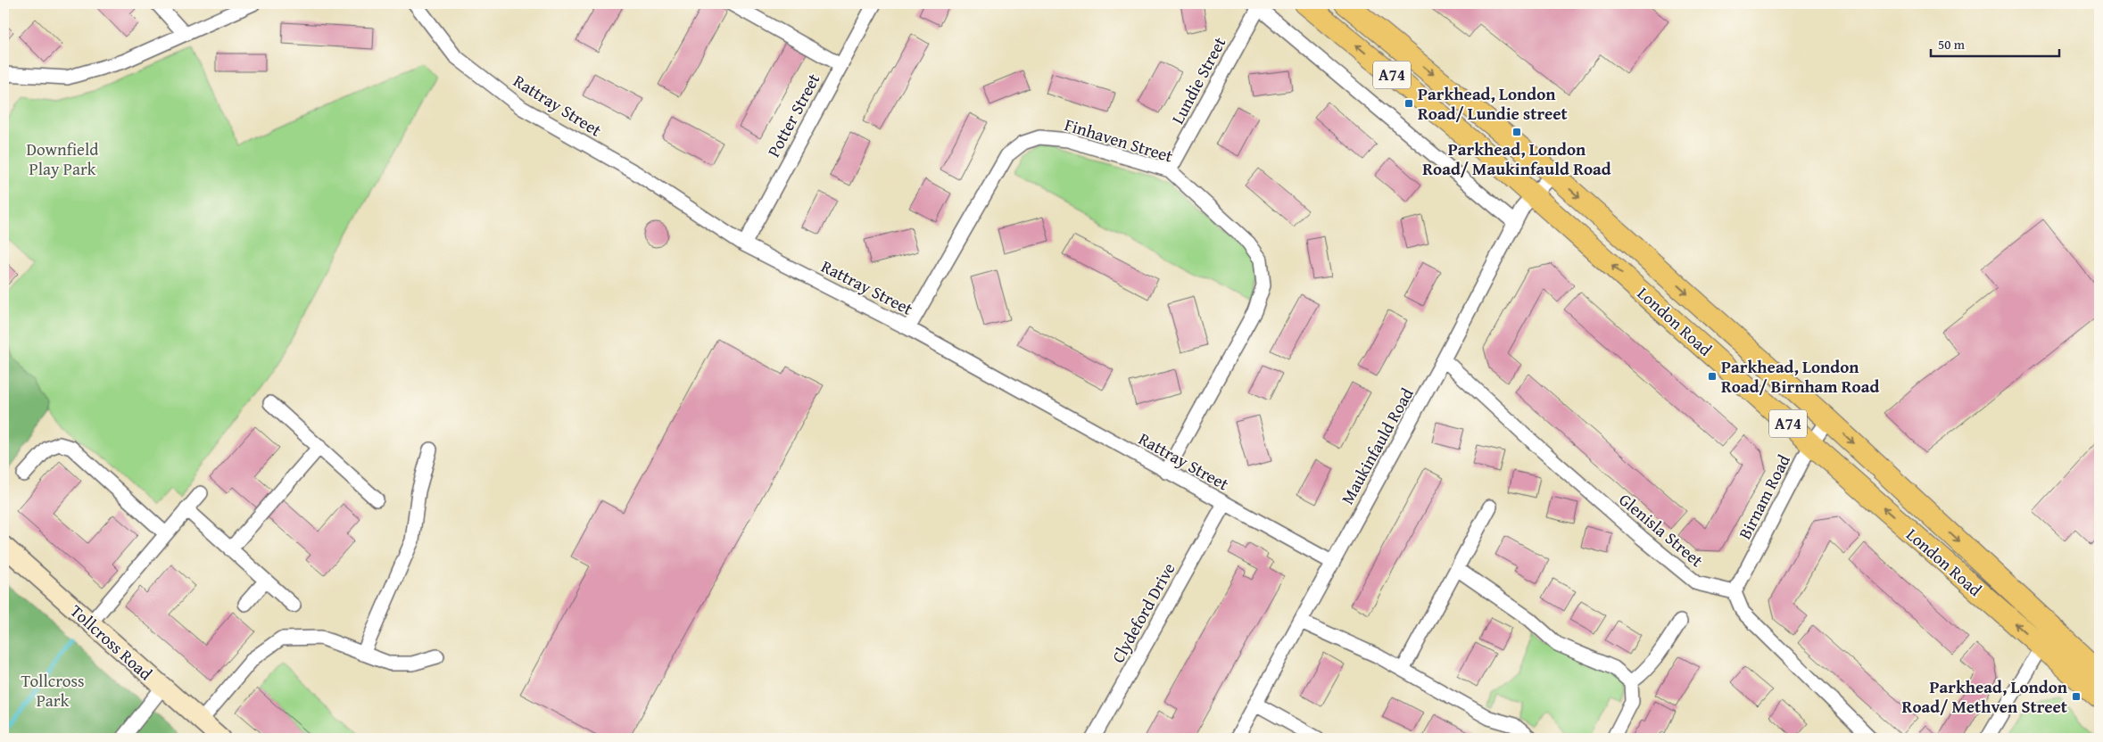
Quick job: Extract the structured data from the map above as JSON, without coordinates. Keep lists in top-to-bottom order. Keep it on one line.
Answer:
{"streets":{"main road":["A74","London Road"],"street":["Lundie Street","Rattray Street","Potter Street","Finhaven Street","Maukinfauld Road","Birnam Road","Glenisla Street","Clydeford Drive","Tollcross Road"]},"crossings":[["Lundie Street","Finhaven Street"],["Rattray Street","Potter Street"],["Rattray Street","Finhaven Street"],["Rattray Street","Maukinfauld Road"],["Rattray Street","Clydeford Drive"],["London Road","Maukinfauld Road"],["London Road","Birnam Road"],["Maukinfauld Road","Glenisla Street"],["Birnam Road","Glenisla Street"]],"parks":["Downfield Play Park","Tollcross Park"],"places":{"transit":["Parkhead, London Road/ Lundie street","Parkhead, London Road/ Maukinfauld Road","Parkhead, London Road/ Birnham Road","Parkhead, London Road/ Methven Street"]},"scale_bar":"50 m"}
